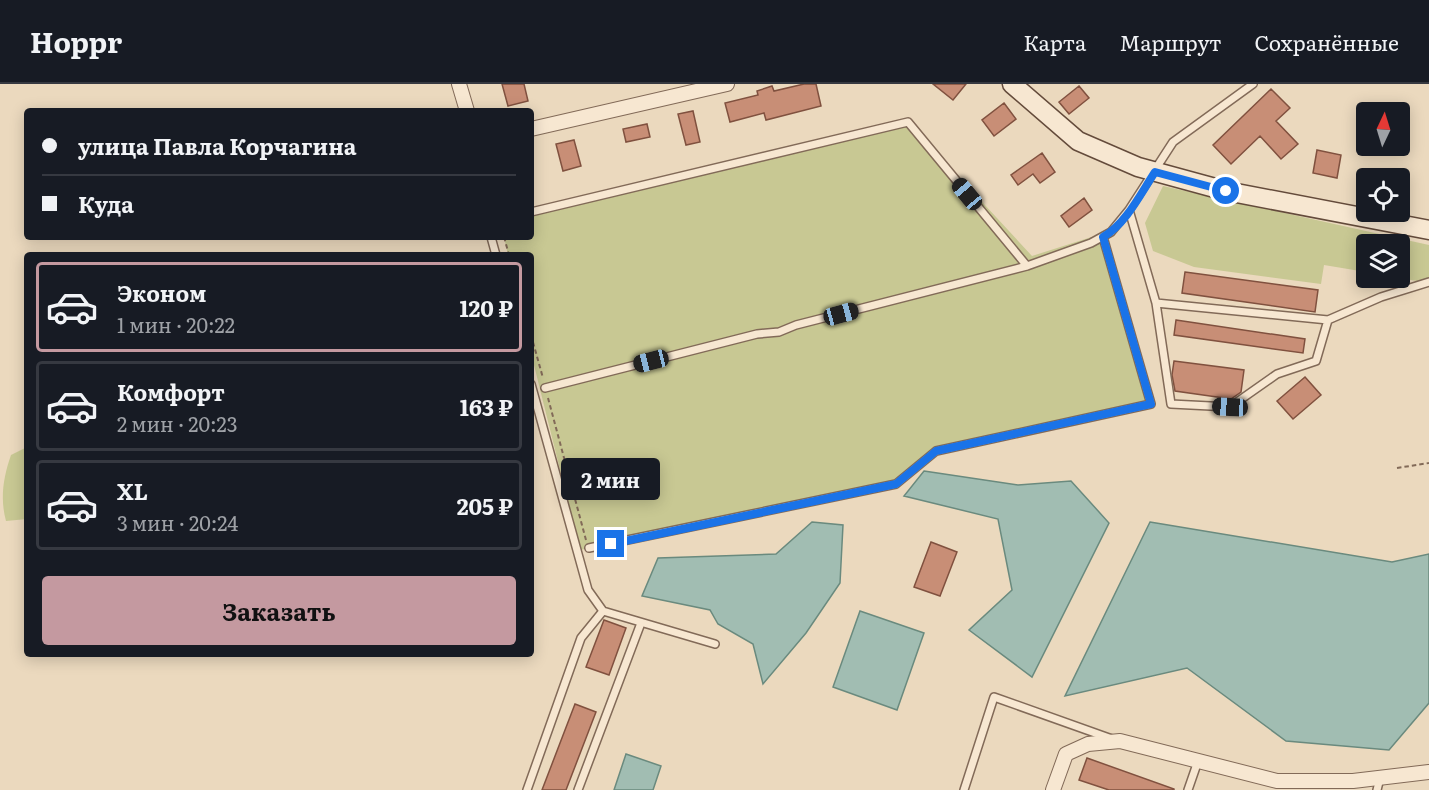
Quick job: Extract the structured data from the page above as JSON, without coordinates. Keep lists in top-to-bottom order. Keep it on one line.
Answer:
{"north":"top","page":{"header":"Hoppr","nav":["Карта","Маршрут","Сохранённые"],"banner":["улица Павла Корчагина","Куда"],"list":[{"name":"Эконом","note":"1 мин · 20:22","value":"120 ₽"},{"name":"Комфорт","note":"2 мин · 20:23","value":"163 ₽"},{"name":"XL","note":"3 мин · 20:24","value":"205 ₽"}],"bubble":"2 мин","buttons":"Заказать"}}
